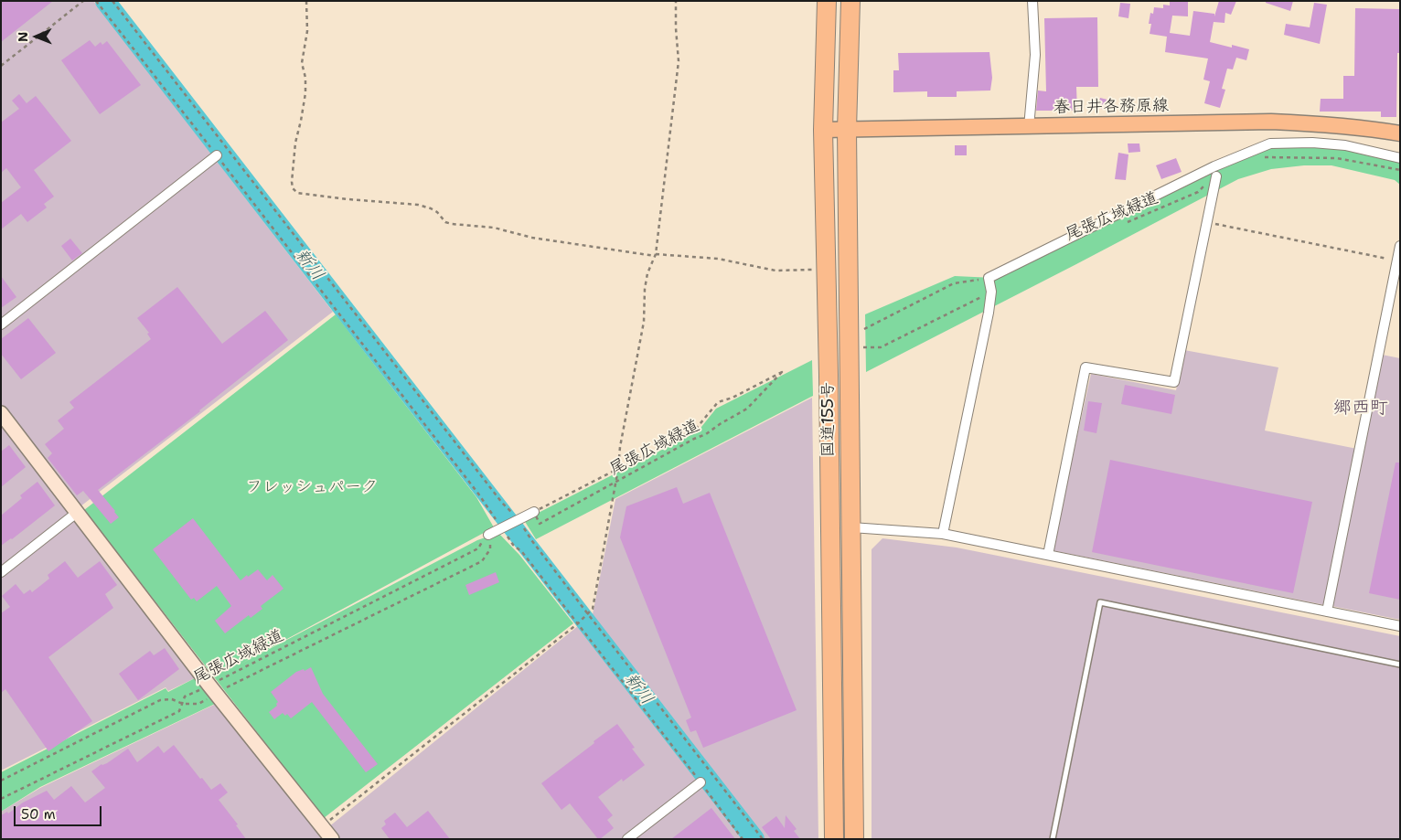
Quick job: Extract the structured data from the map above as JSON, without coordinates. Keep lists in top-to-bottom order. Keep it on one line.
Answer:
{"streets":{"highway":["国道155号"],"main road":["春日井各務原線"],"path":["尾張広域緑道"]},"crossings":[["春日井各務原線","国道155号"]],"districts":["郷西町"],"water":["新川"],"parks":["フレッシュパーク"],"scale_bar":"50 m","north":"left"}
